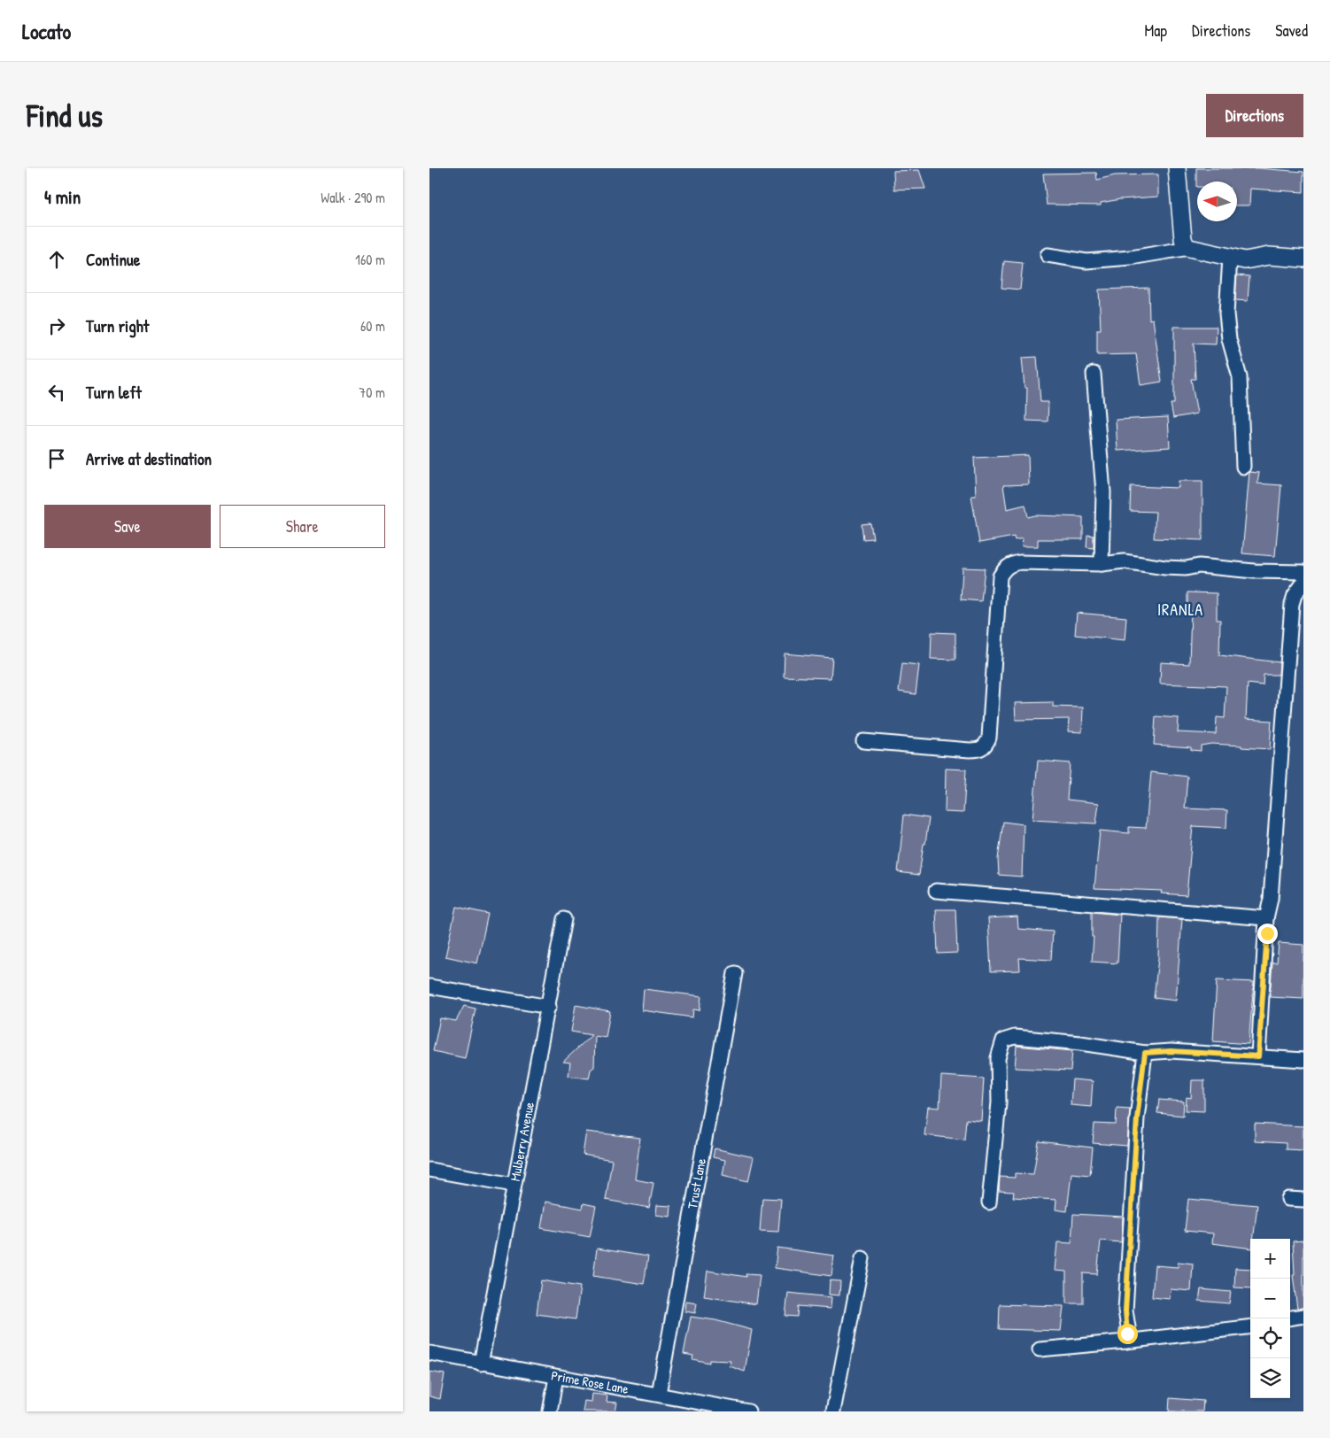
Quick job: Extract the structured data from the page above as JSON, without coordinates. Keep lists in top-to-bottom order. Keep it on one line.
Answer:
{"streets":{"street":["Mulberry Avenue","Trust Lane","Prime Rose Lane"]},"crossings":[["Mulberry Avenue","Prime Rose Lane"],["Trust Lane","Prime Rose Lane"]],"districts":["IRANLA"],"north":"left","page":{"header":"Locato","nav":["Map","Directions","Saved"],"buttons":["Directions",["Save","Share"]],"title":"Find us","heading":["4 min","Walk · 290 m"],"list":[["Continue","160 m"],["Turn right","60 m"],["Turn left","70 m"],"Arrive at destination"],"map_buttons":["+","−"]}}
